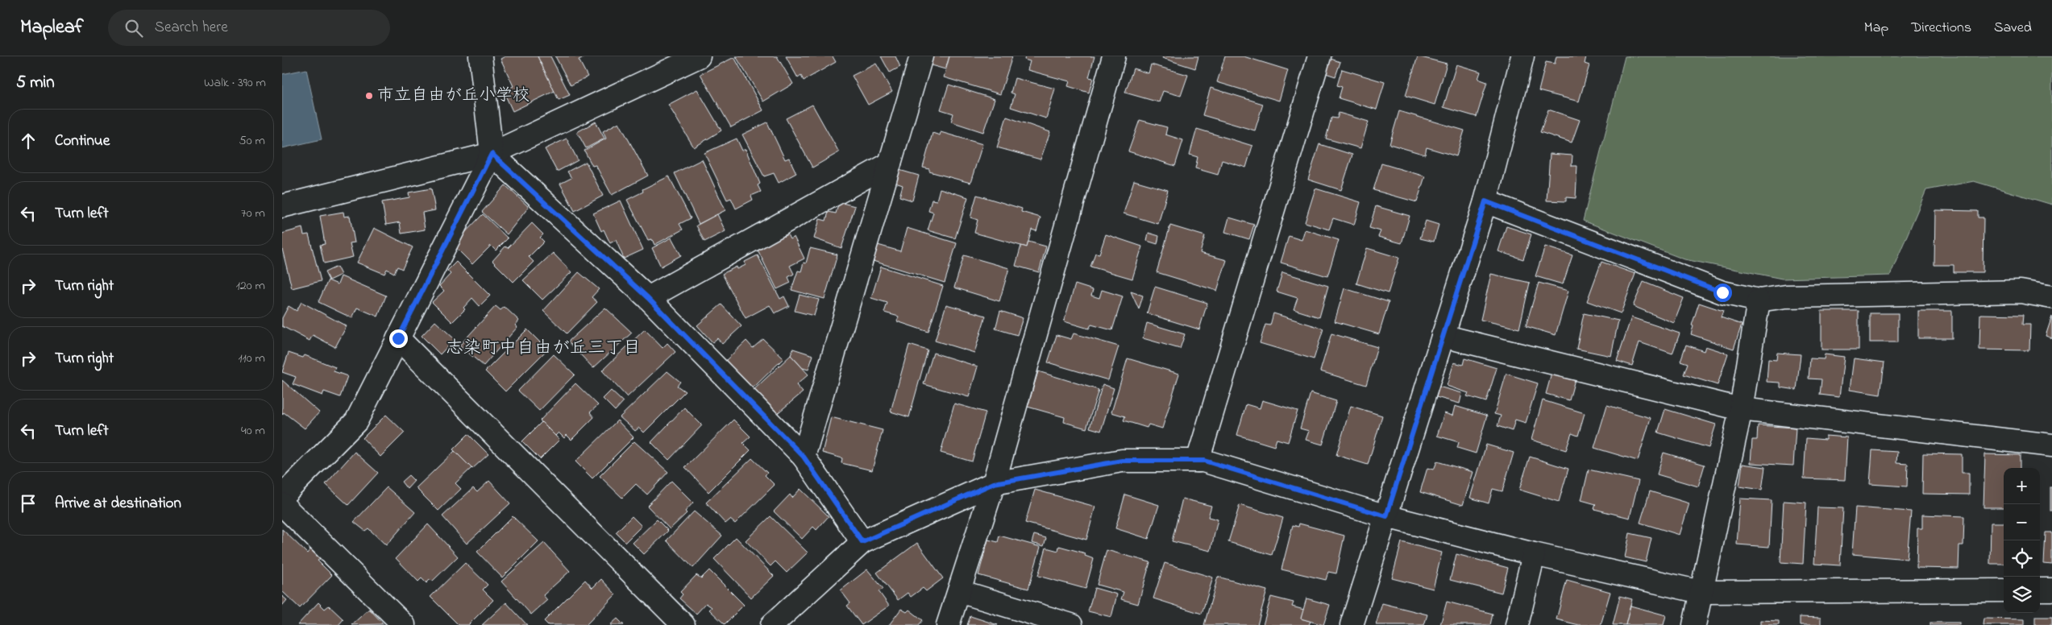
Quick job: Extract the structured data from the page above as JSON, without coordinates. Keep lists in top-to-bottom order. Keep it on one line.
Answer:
{"districts":["志染町中自由が丘三丁目"],"places":["市立自由が丘小学校"],"page":{"header":"Mapleaf","search":"Search here","nav":["Map","Directions","Saved"],"heading":["5 min","Walk · 390 m"],"list":[["Continue","50 m"],["Turn left","70 m"],["Turn right","120 m"],["Turn right","110 m"],["Turn left","40 m"],"Arrive at destination"],"map_buttons":["+","−"]}}
